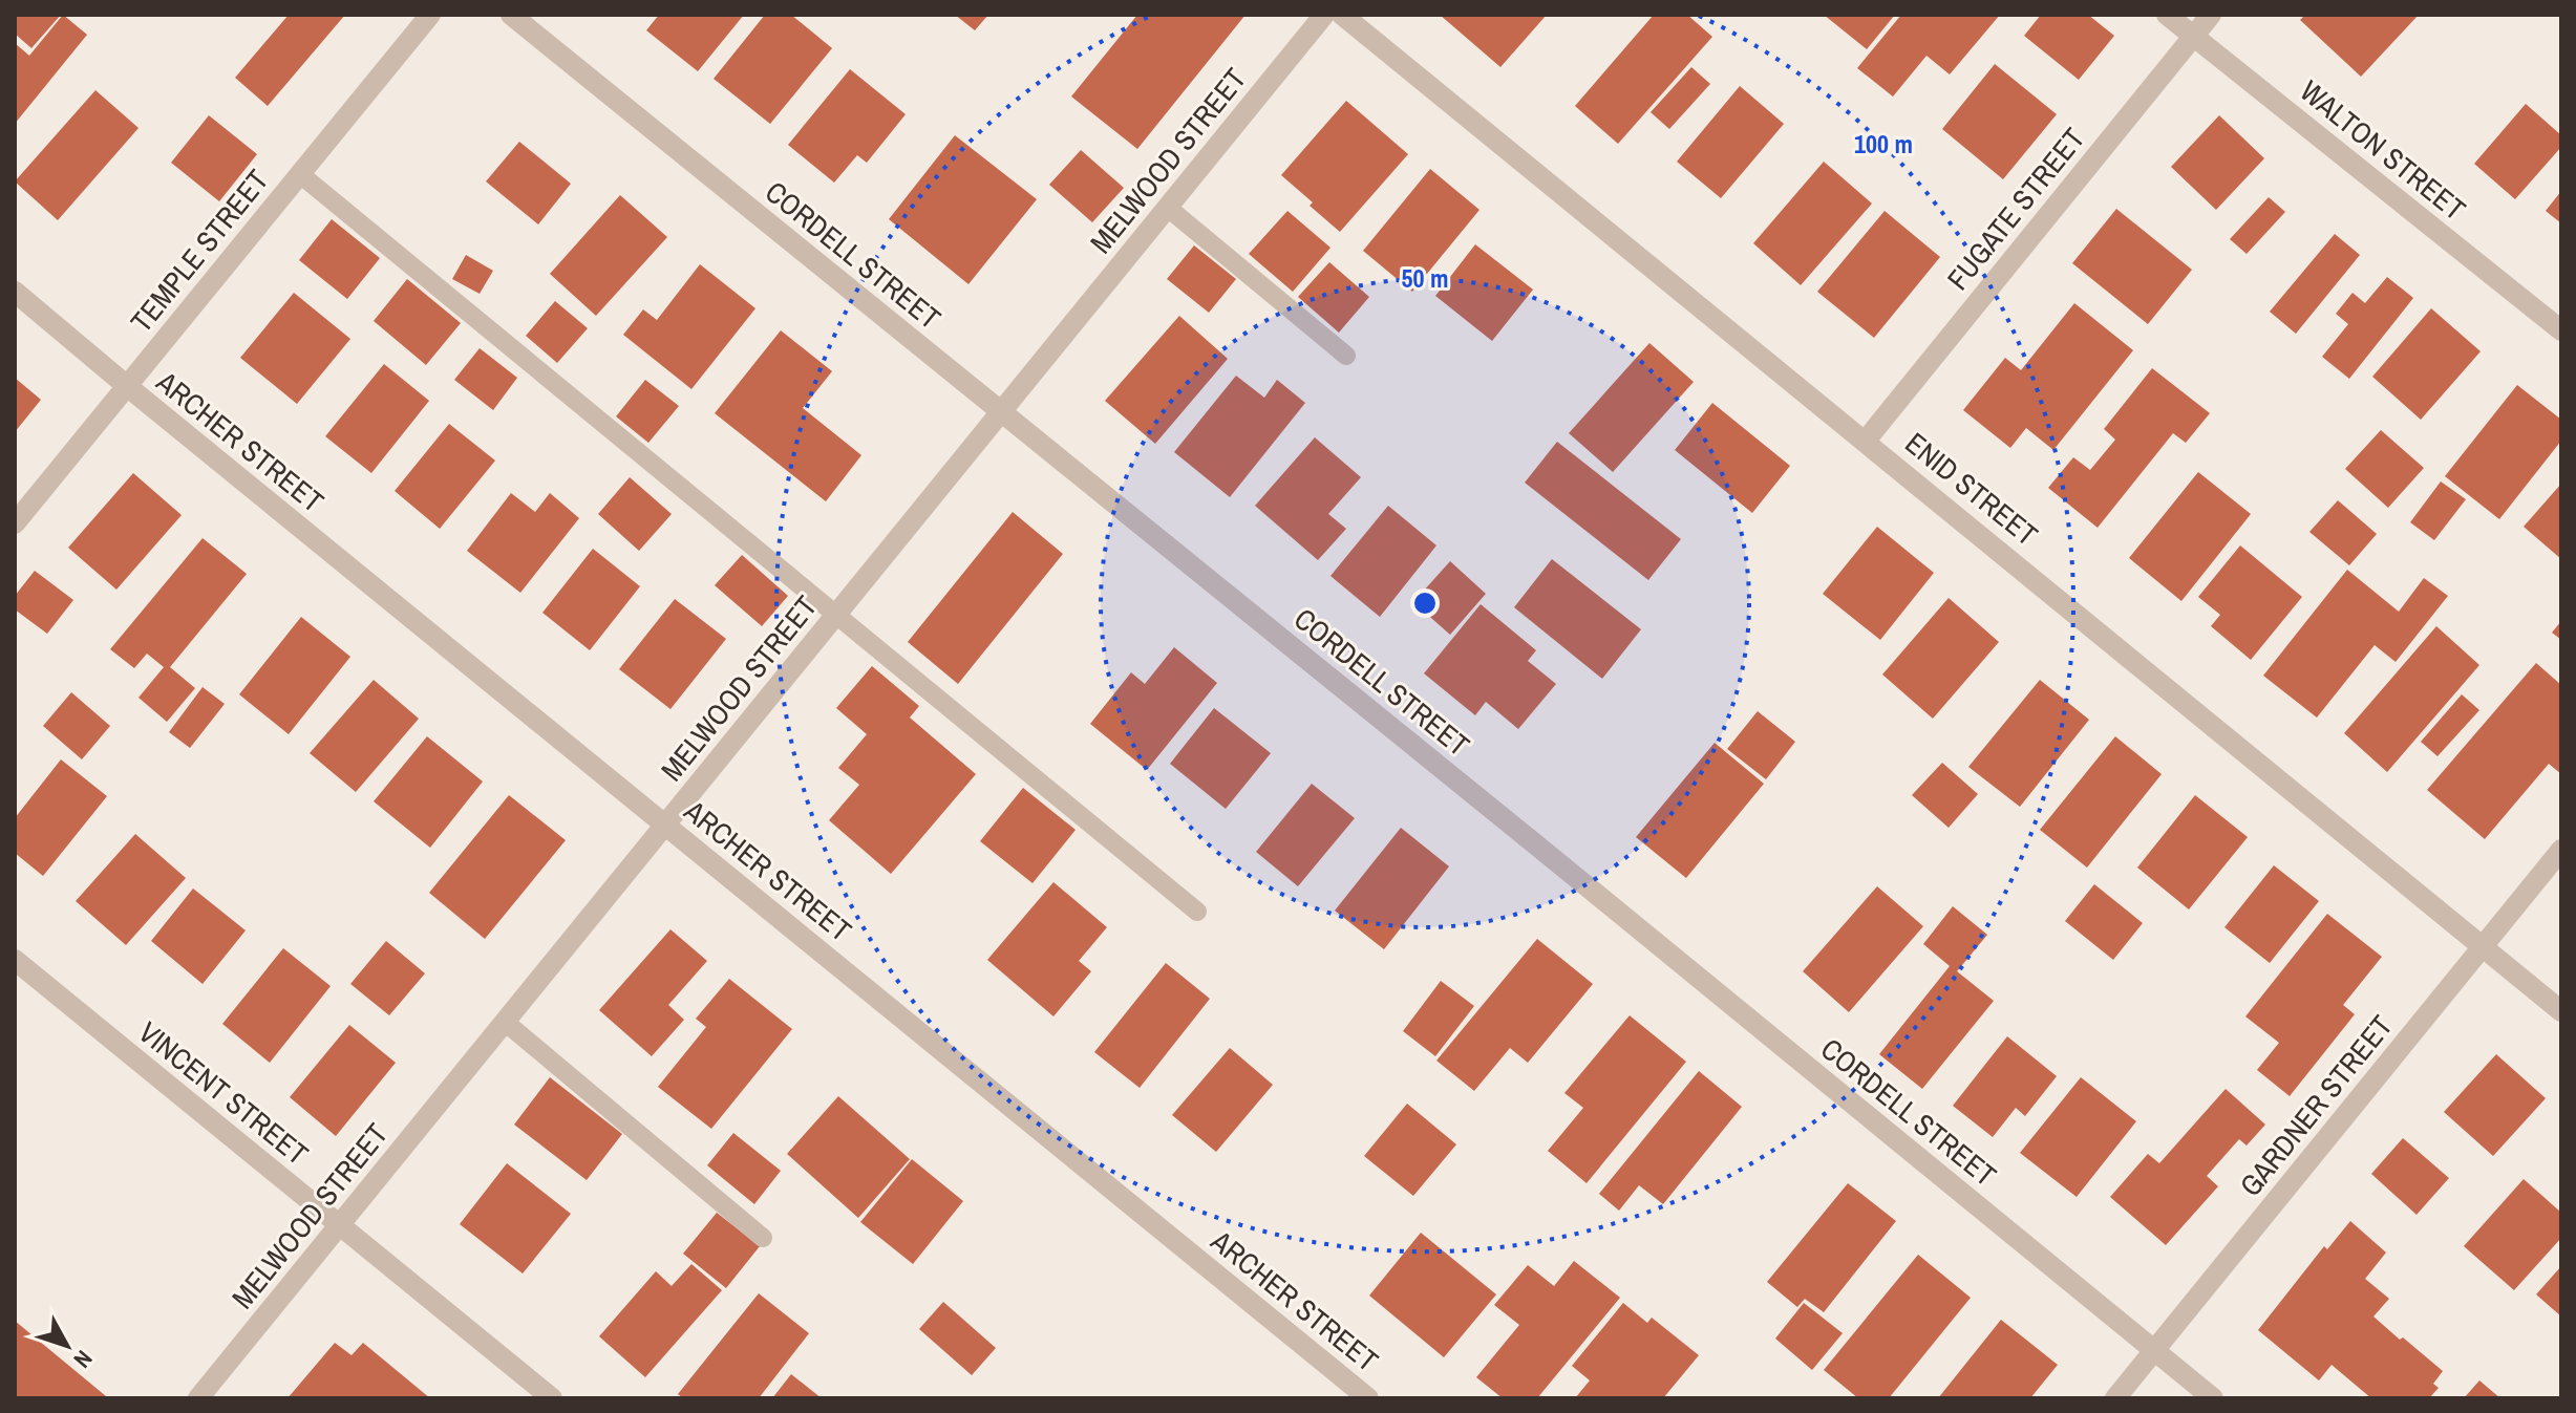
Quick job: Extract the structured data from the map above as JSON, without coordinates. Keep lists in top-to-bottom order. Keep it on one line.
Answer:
{"streets":{"street":["WALTON STREET","MELWOOD STREET","FUGATE STREET","TEMPLE STREET","CORDELL STREET","ARCHER STREET","ENID STREET","VINCENT STREET","GARDNER STREET"]},"crossings":[["WALTON STREET","FUGATE STREET"],["MELWOOD STREET","CORDELL STREET"],["MELWOOD STREET","ARCHER STREET"],["MELWOOD STREET","VINCENT STREET"],["FUGATE STREET","ENID STREET"],["TEMPLE STREET","ARCHER STREET"],["CORDELL STREET","GARDNER STREET"],["ENID STREET","GARDNER STREET"]],"north":"bottom right","rings":["100 m","50 m"]}
